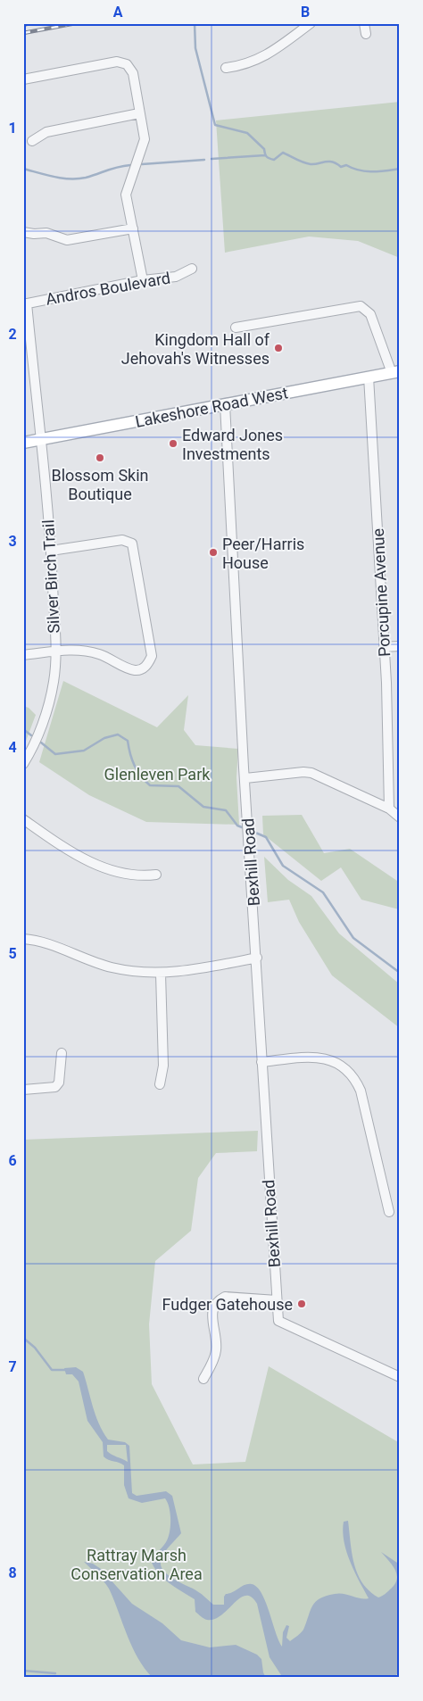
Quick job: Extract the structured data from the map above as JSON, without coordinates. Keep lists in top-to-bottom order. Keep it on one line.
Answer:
{"streets":{"main road":["Lakeshore Road West"],"street":["Andros Boulevard","Silver Birch Trail","Porcupine Avenue","Bexhill Road"]},"crossings":[["Andros Boulevard","Silver Birch Trail"],["Lakeshore Road West","Silver Birch Trail"],["Lakeshore Road West","Porcupine Avenue"],["Lakeshore Road West","Bexhill Road"]],"parks":["Glenleven Park","Rattray Marsh Conservation Area"],"places":["Kingdom Hall of Jehovah's Witnesses","Edward Jones Investments","Blossom Skin Boutique","Peer/Harris House","Fudger Gatehouse"],"grid":{"columns":["A","B"],"rows":["1","2","3","4","5","6","7","8"]}}
